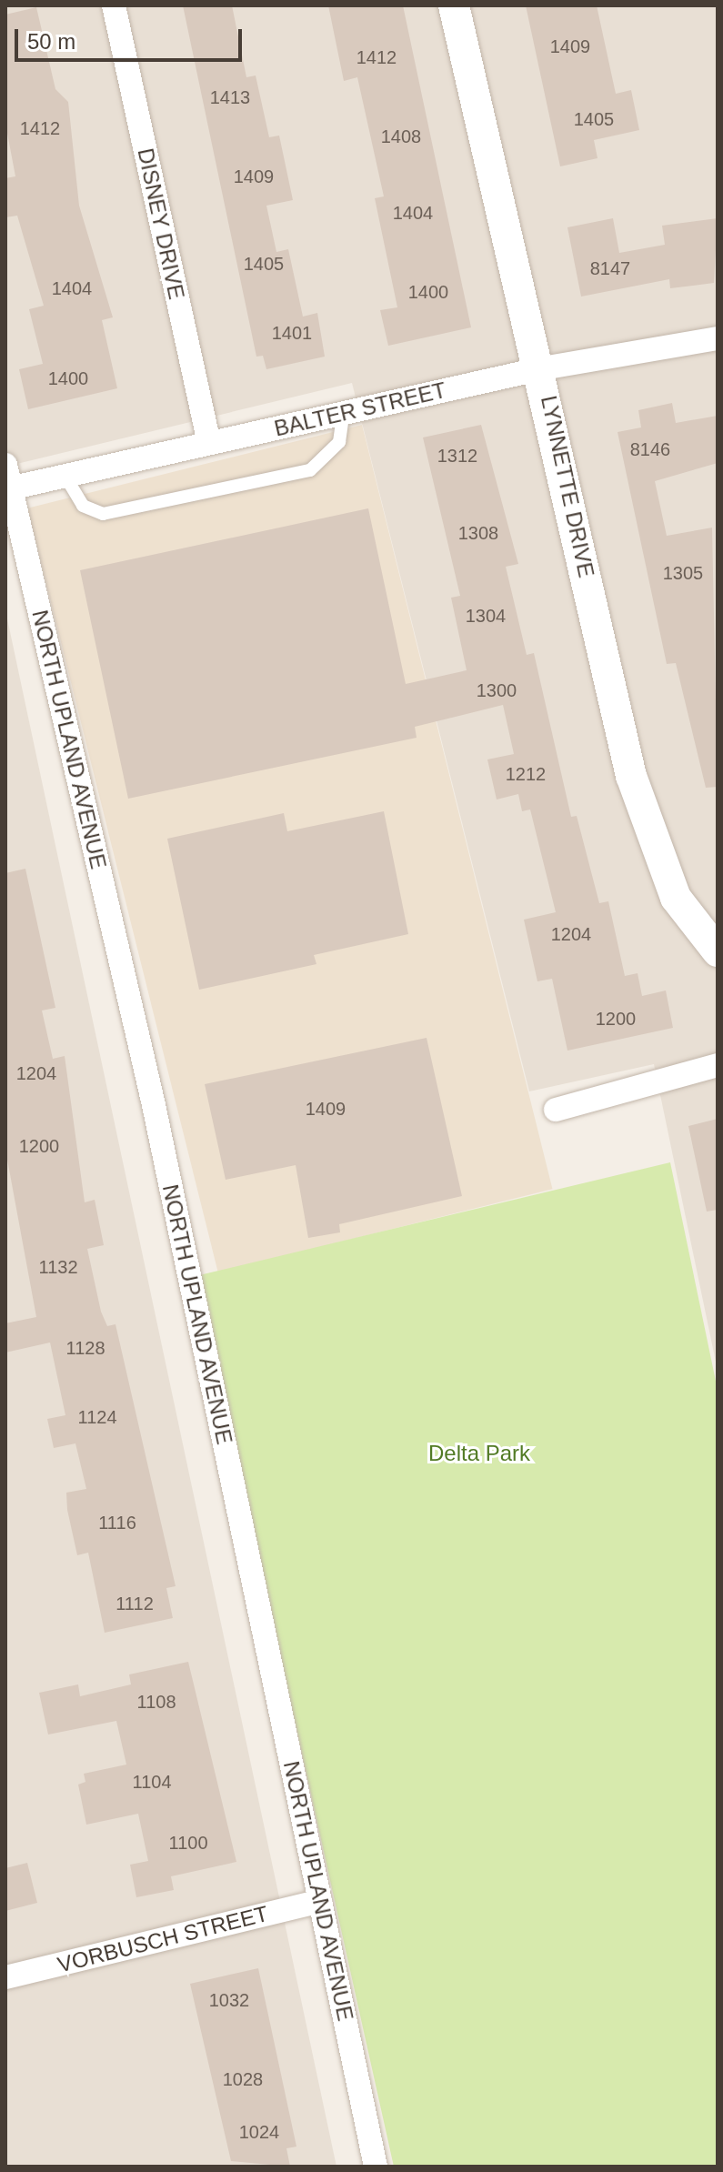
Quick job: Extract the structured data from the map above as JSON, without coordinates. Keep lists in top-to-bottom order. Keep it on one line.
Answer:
{"streets":{"street":["DISNEY DRIVE","BALTER STREET","LYNNETTE DRIVE","NORTH UPLAND AVENUE","VORBUSCH STREET"]},"crossings":[["DISNEY DRIVE","BALTER STREET"],["BALTER STREET","LYNNETTE DRIVE"],["BALTER STREET","NORTH UPLAND AVENUE"],["NORTH UPLAND AVENUE","VORBUSCH STREET"]],"parks":["Delta Park"],"house_numbers":["1409","1412","1413","1405","1412","1408","1409","1404","1405","8147","1404","1400","1401","1400","8146","1312","1308","1305","1304","1300","1212","1204","1200","1204","1409","1200","1132","1128","1124","1116","1112","1108","1104","1100","1032","1028","1024"],"scale_bar":"50 m"}
